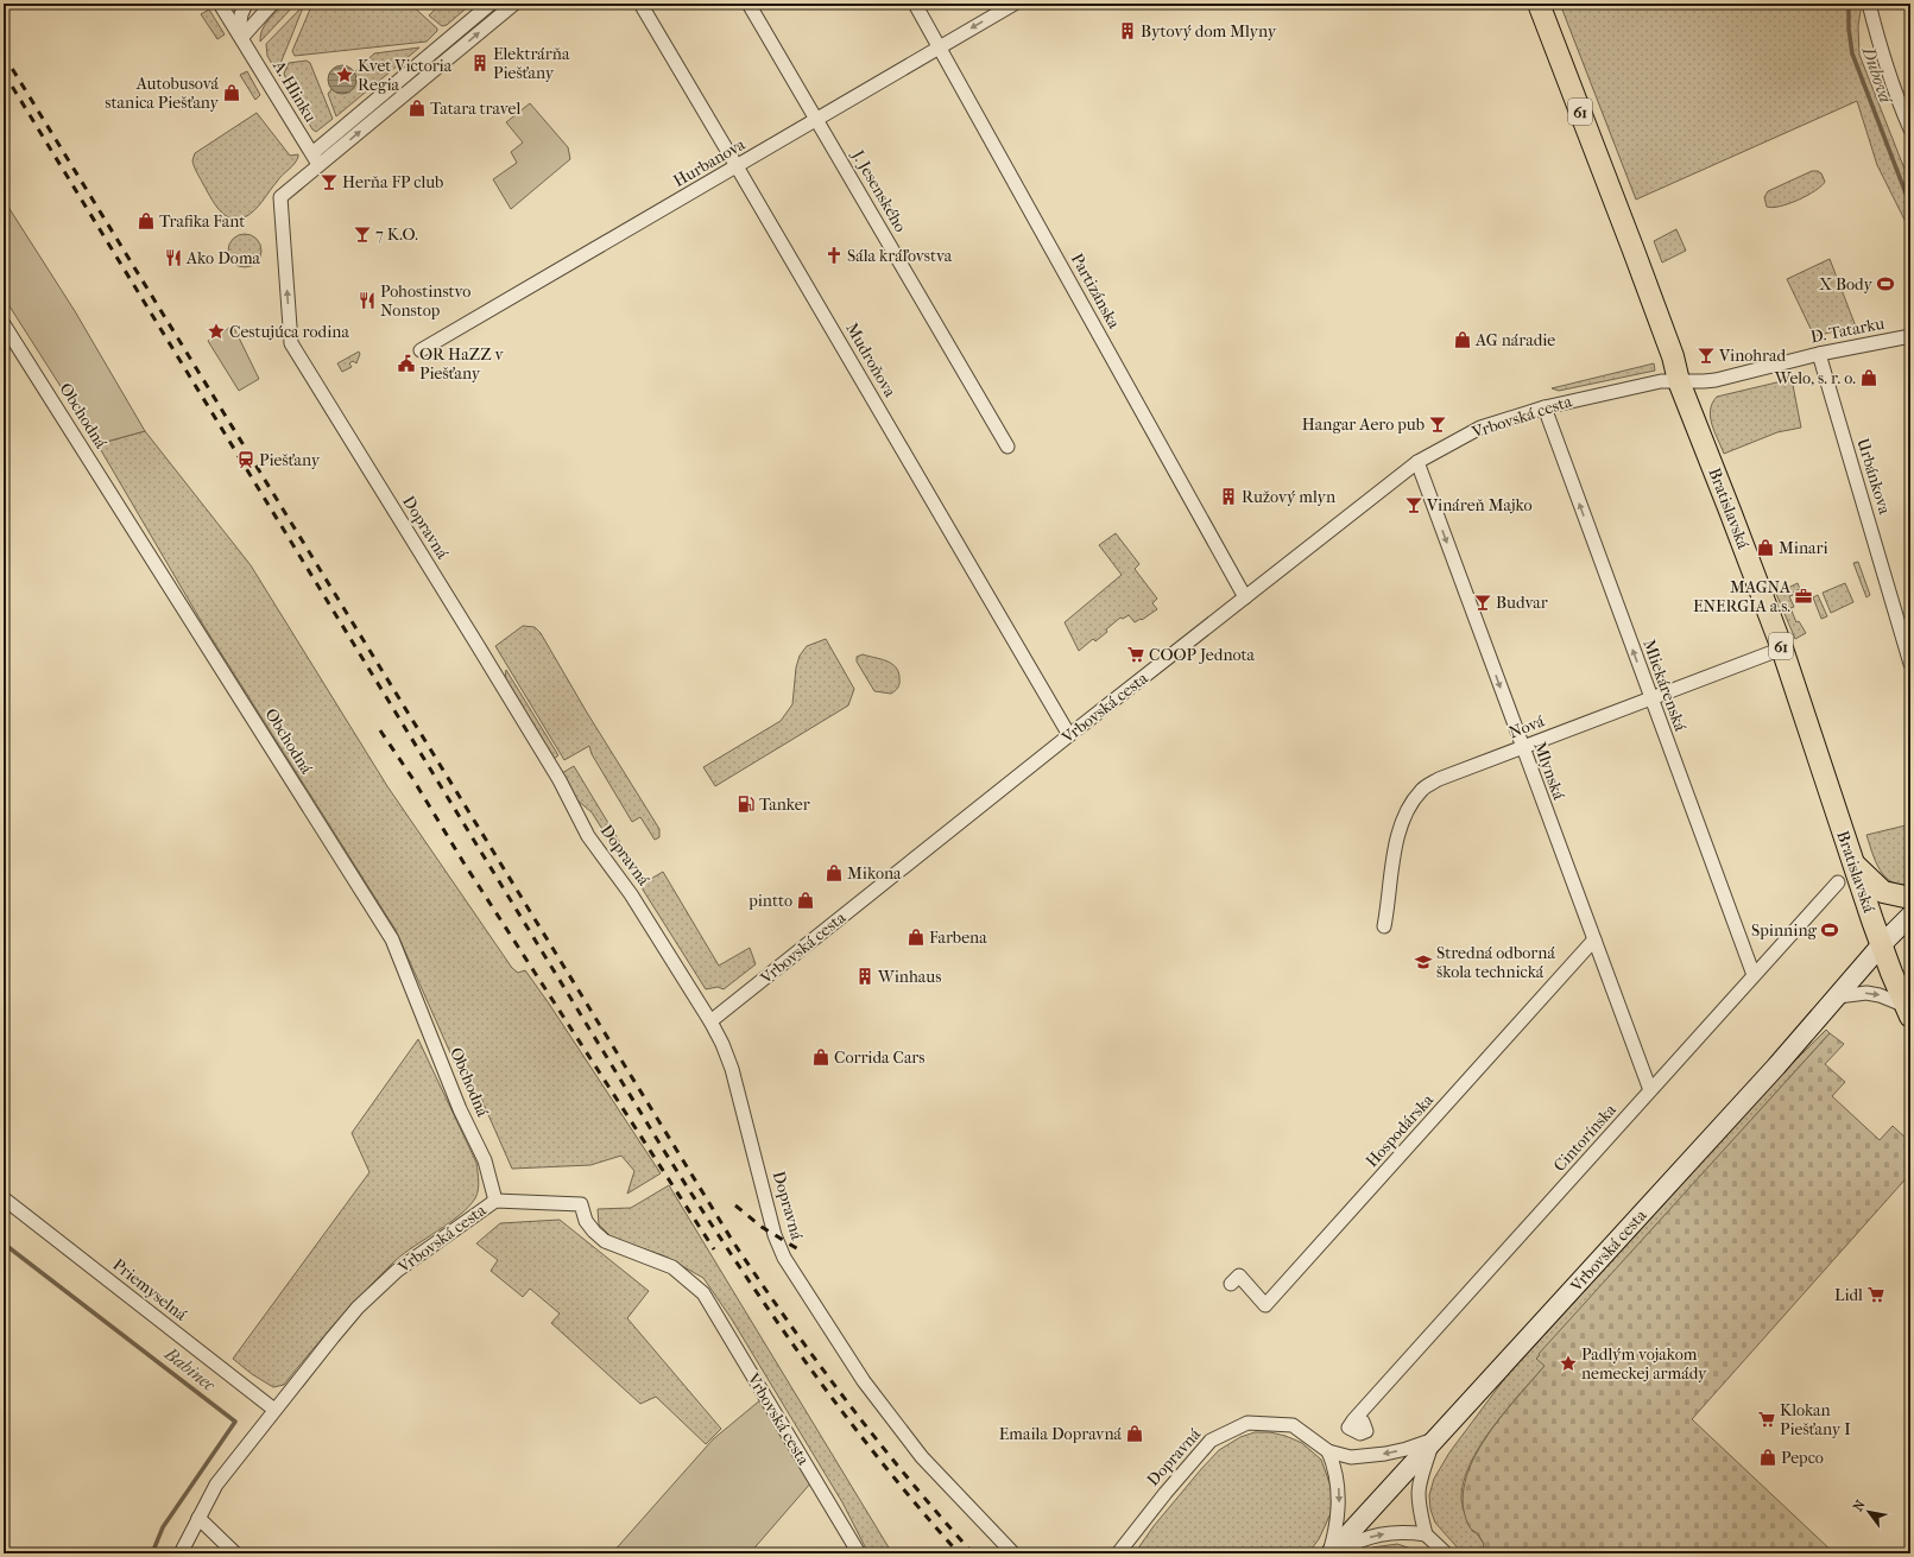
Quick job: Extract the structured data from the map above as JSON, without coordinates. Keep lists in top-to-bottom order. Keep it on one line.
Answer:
{"streets":{"main road":["61","Vrbovská cesta","Bratislavská"],"street":["A. Hlinku","Hurbanova","J. Jesenského","Partizánska","D. Tatarku","Mudroňova","Obchodná","Urbánkova","Dopravná","Mliekárenská","Nová","Mlynská","Hospodárska","Cintorínska","Priemyselná"]},"crossings":[["A. Hlinku","Dopravná"],["Hurbanova","J. Jesenského"],["Hurbanova","Partizánska"],["Hurbanova","Mudroňova"],["Partizánska","Vrbovská cesta"],["D. Tatarku","Vrbovská cesta"],["D. Tatarku","Urbánkova"],["D. Tatarku","Bratislavská"],["Mudroňova","Vrbovská cesta"],["Obchodná","Vrbovská cesta"],["Vrbovská cesta","Bratislavská"],["Vrbovská cesta","Dopravná"],["Vrbovská cesta","Mliekárenská"],["Vrbovská cesta","Mlynská"],["Vrbovská cesta","Priemyselná"],["Bratislavská","Nová"],["Mliekárenská","Nová"],["Mliekárenská","Cintorínska"],["Nová","Mlynská"],["Mlynská","Hospodárska"],["Mlynská","Cintorínska"]],"one_way":["Dopravná","Mliekárenská","Mlynská"],"water":["Dubová","Babinec"],"places":{"building":["Bytový dom Mlyny","Elektrárňa Piešťany","Ružový mlyn","Winhaus"],"place":["Kvet Victoria Regia","Cestujúca rodina","Padlým vojakom nemeckej armády"],"shop":["Autobusová stanica Piešťany","Tatara travel","Trafika Fant","AG náradie","Welo, s. r. o.","Minari","Mikona","pintto","Farbena","Corrida Cars","Emaila Dopravná","Pepco"],"bar":["Herňa FP club","7 K.O.","Vinohrad","Hangar Aero pub","Vináreň Majko","Budvar"],"church":["Sála kráľovstva"],"restaurant":["Ako Doma","Pohostinstvo Nonstop"],"sports":["X Body","Spinning"],"public building":["OR HaZZ v Piešťany"],"station":["Piešťany"],"office":["MAGNA ENERGIA a.s."],"supermarket":["COOP Jednota","Lidl","Klokan Piešťany I"],"fuel station":["Tanker"],"school or university":["Stredná odborná škola technická"]},"north":"top left"}
